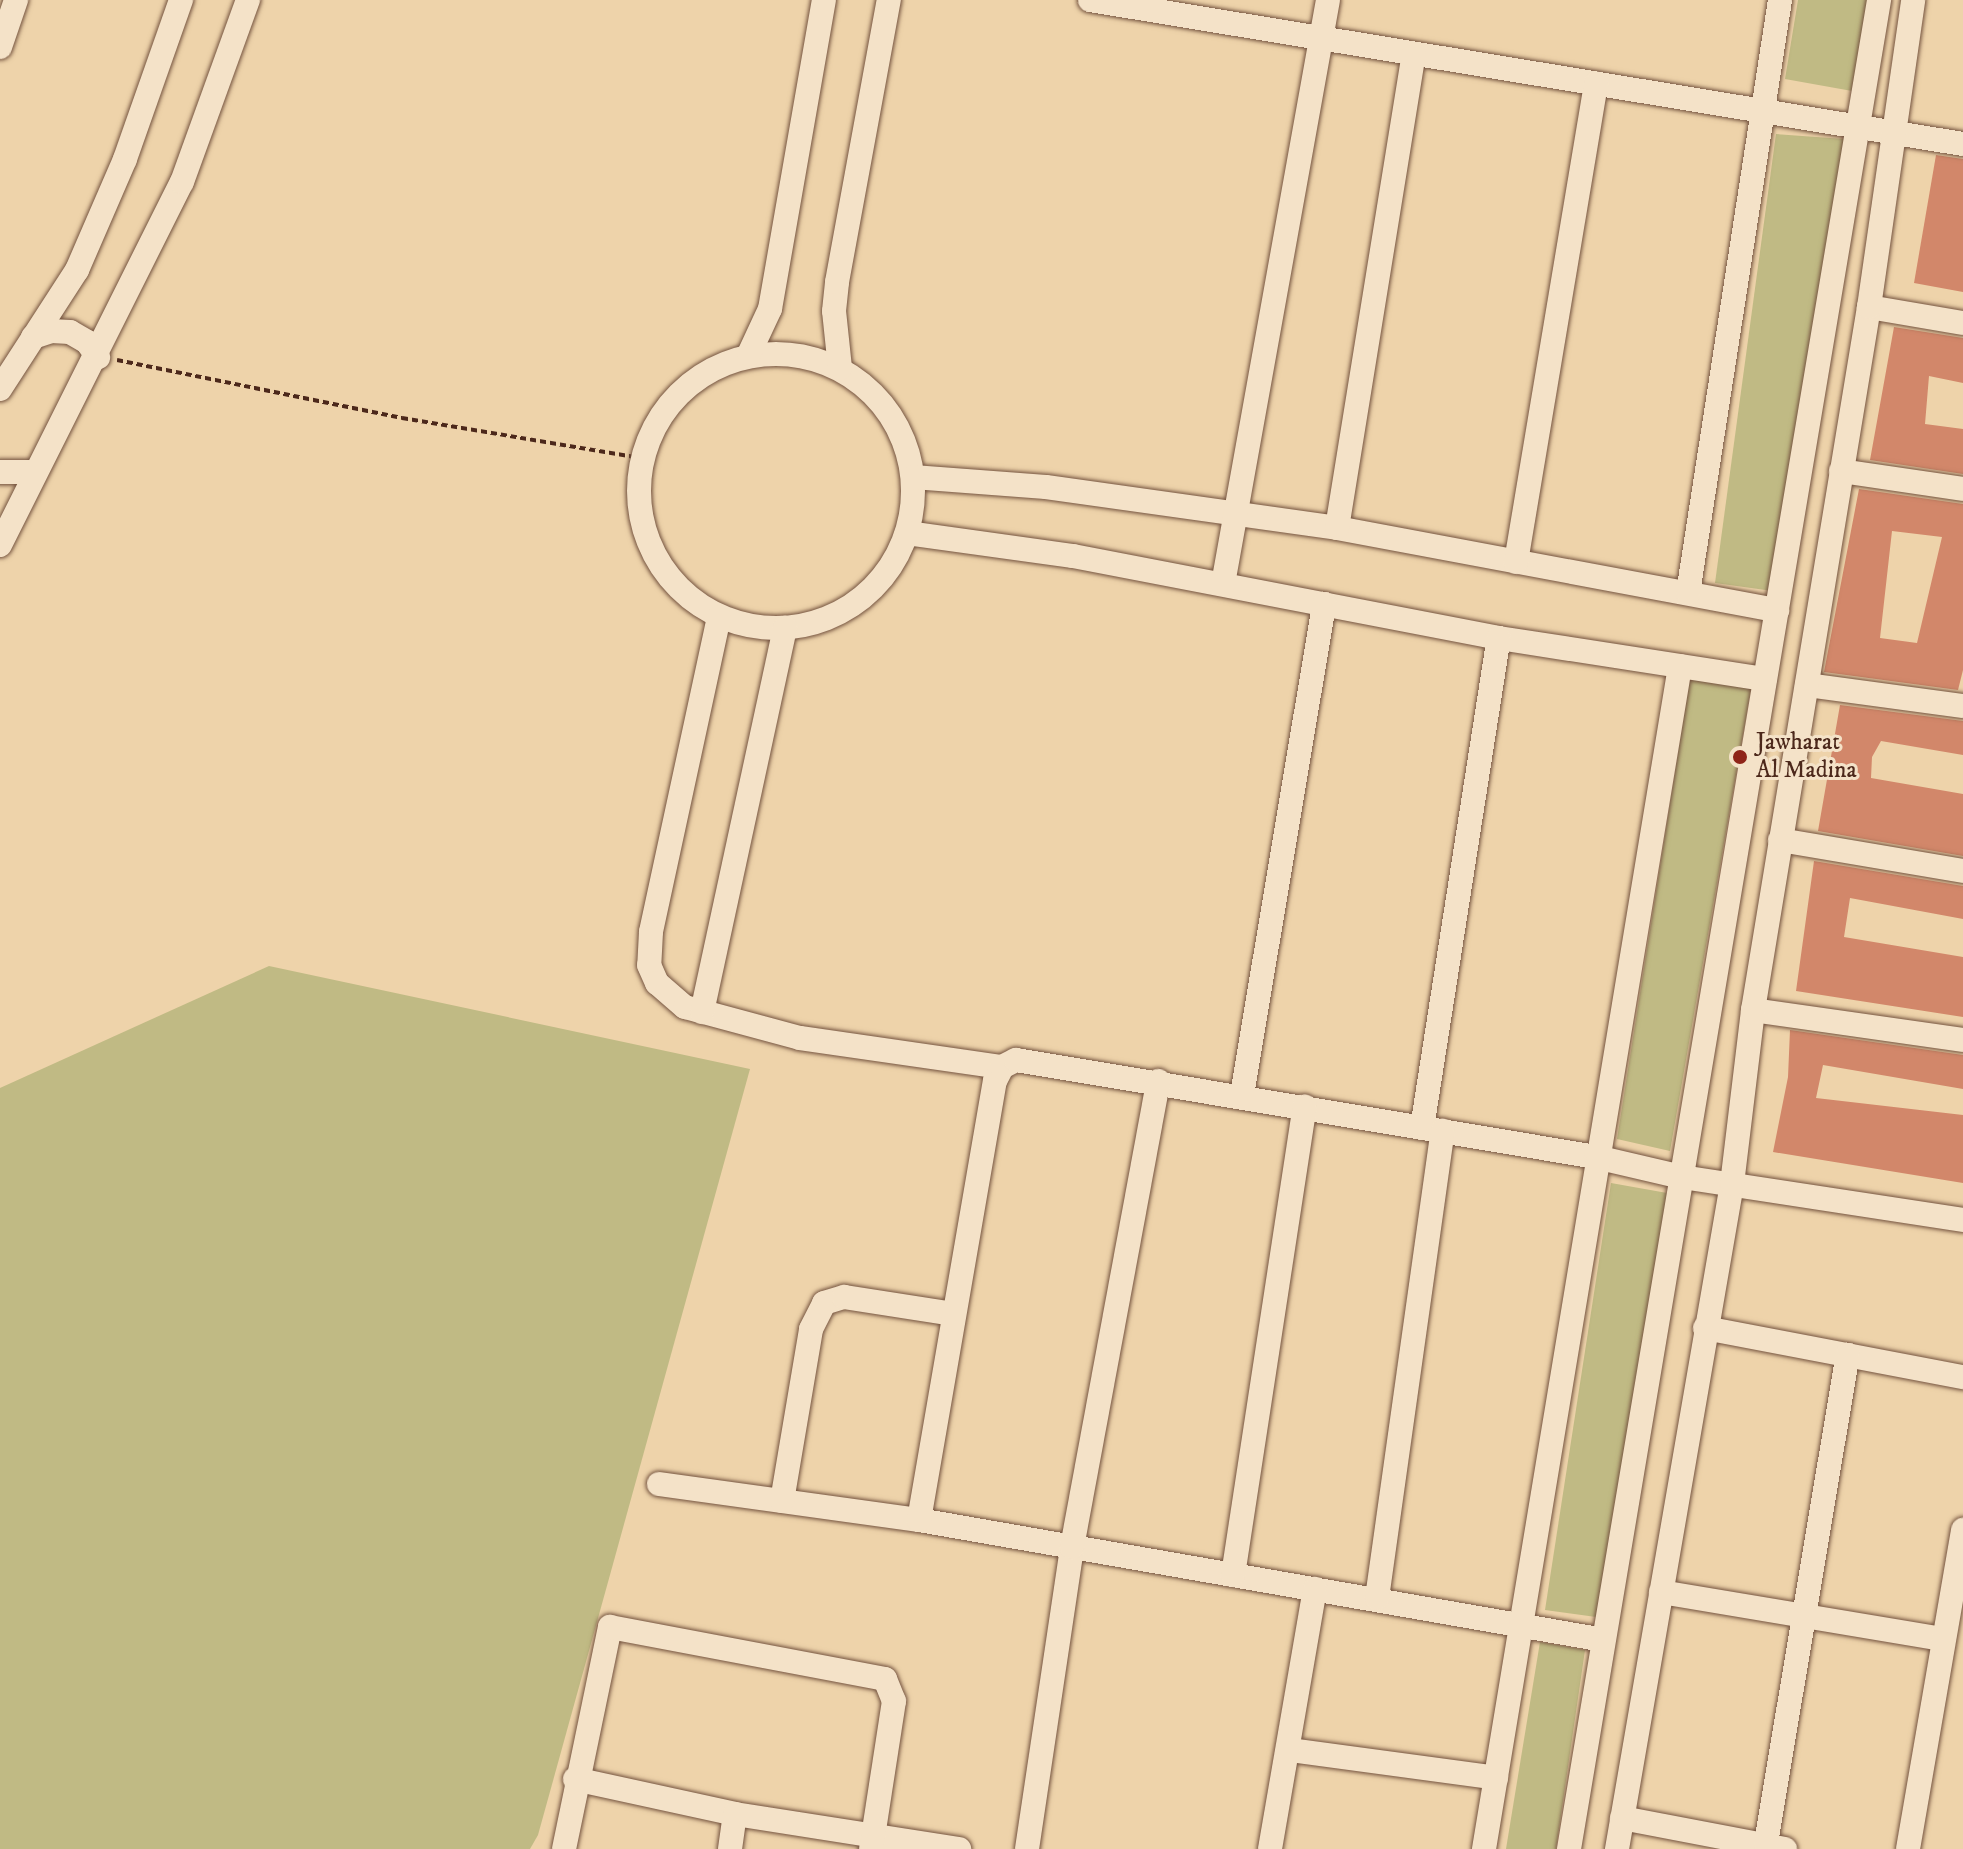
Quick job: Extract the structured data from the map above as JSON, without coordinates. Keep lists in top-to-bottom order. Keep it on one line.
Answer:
{"places":["Jawharat Al Madina"]}
